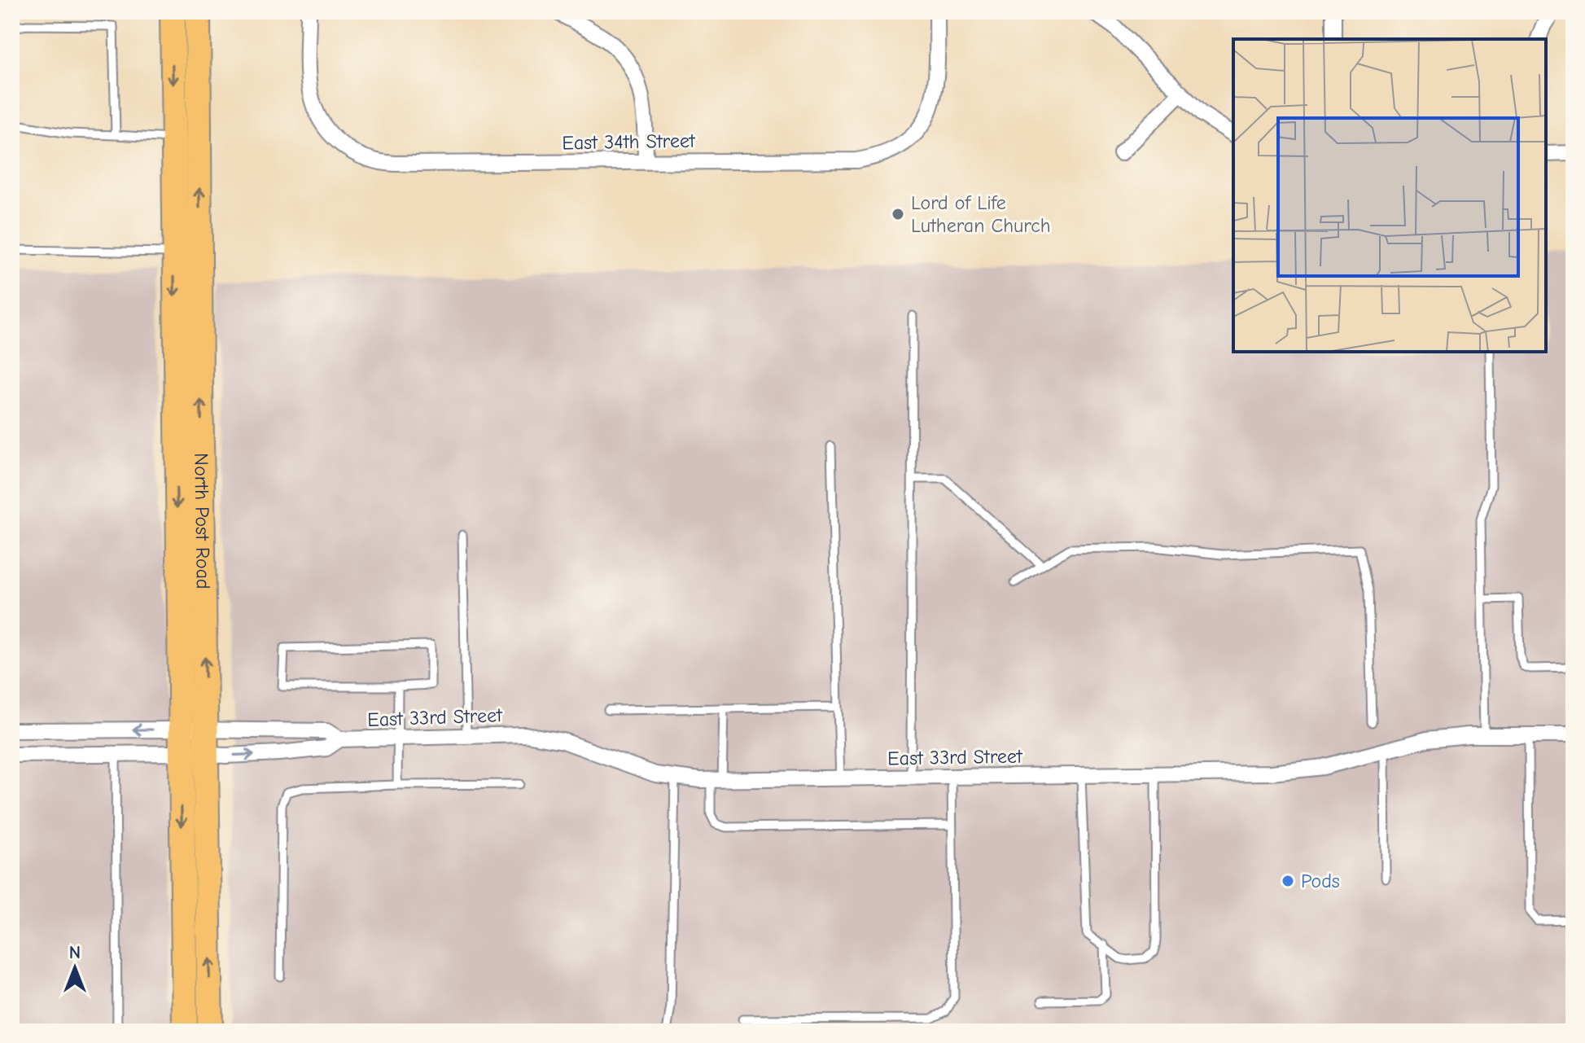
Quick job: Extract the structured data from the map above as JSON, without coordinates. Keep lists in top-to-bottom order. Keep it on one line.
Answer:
{"streets":{"main road":["North Post Road"],"street":["East 34th Street","East 33rd Street"]},"crossings":[["North Post Road","East 33rd Street"]],"places":["Lord of Life Lutheran Church","Pods"],"north":"top"}
